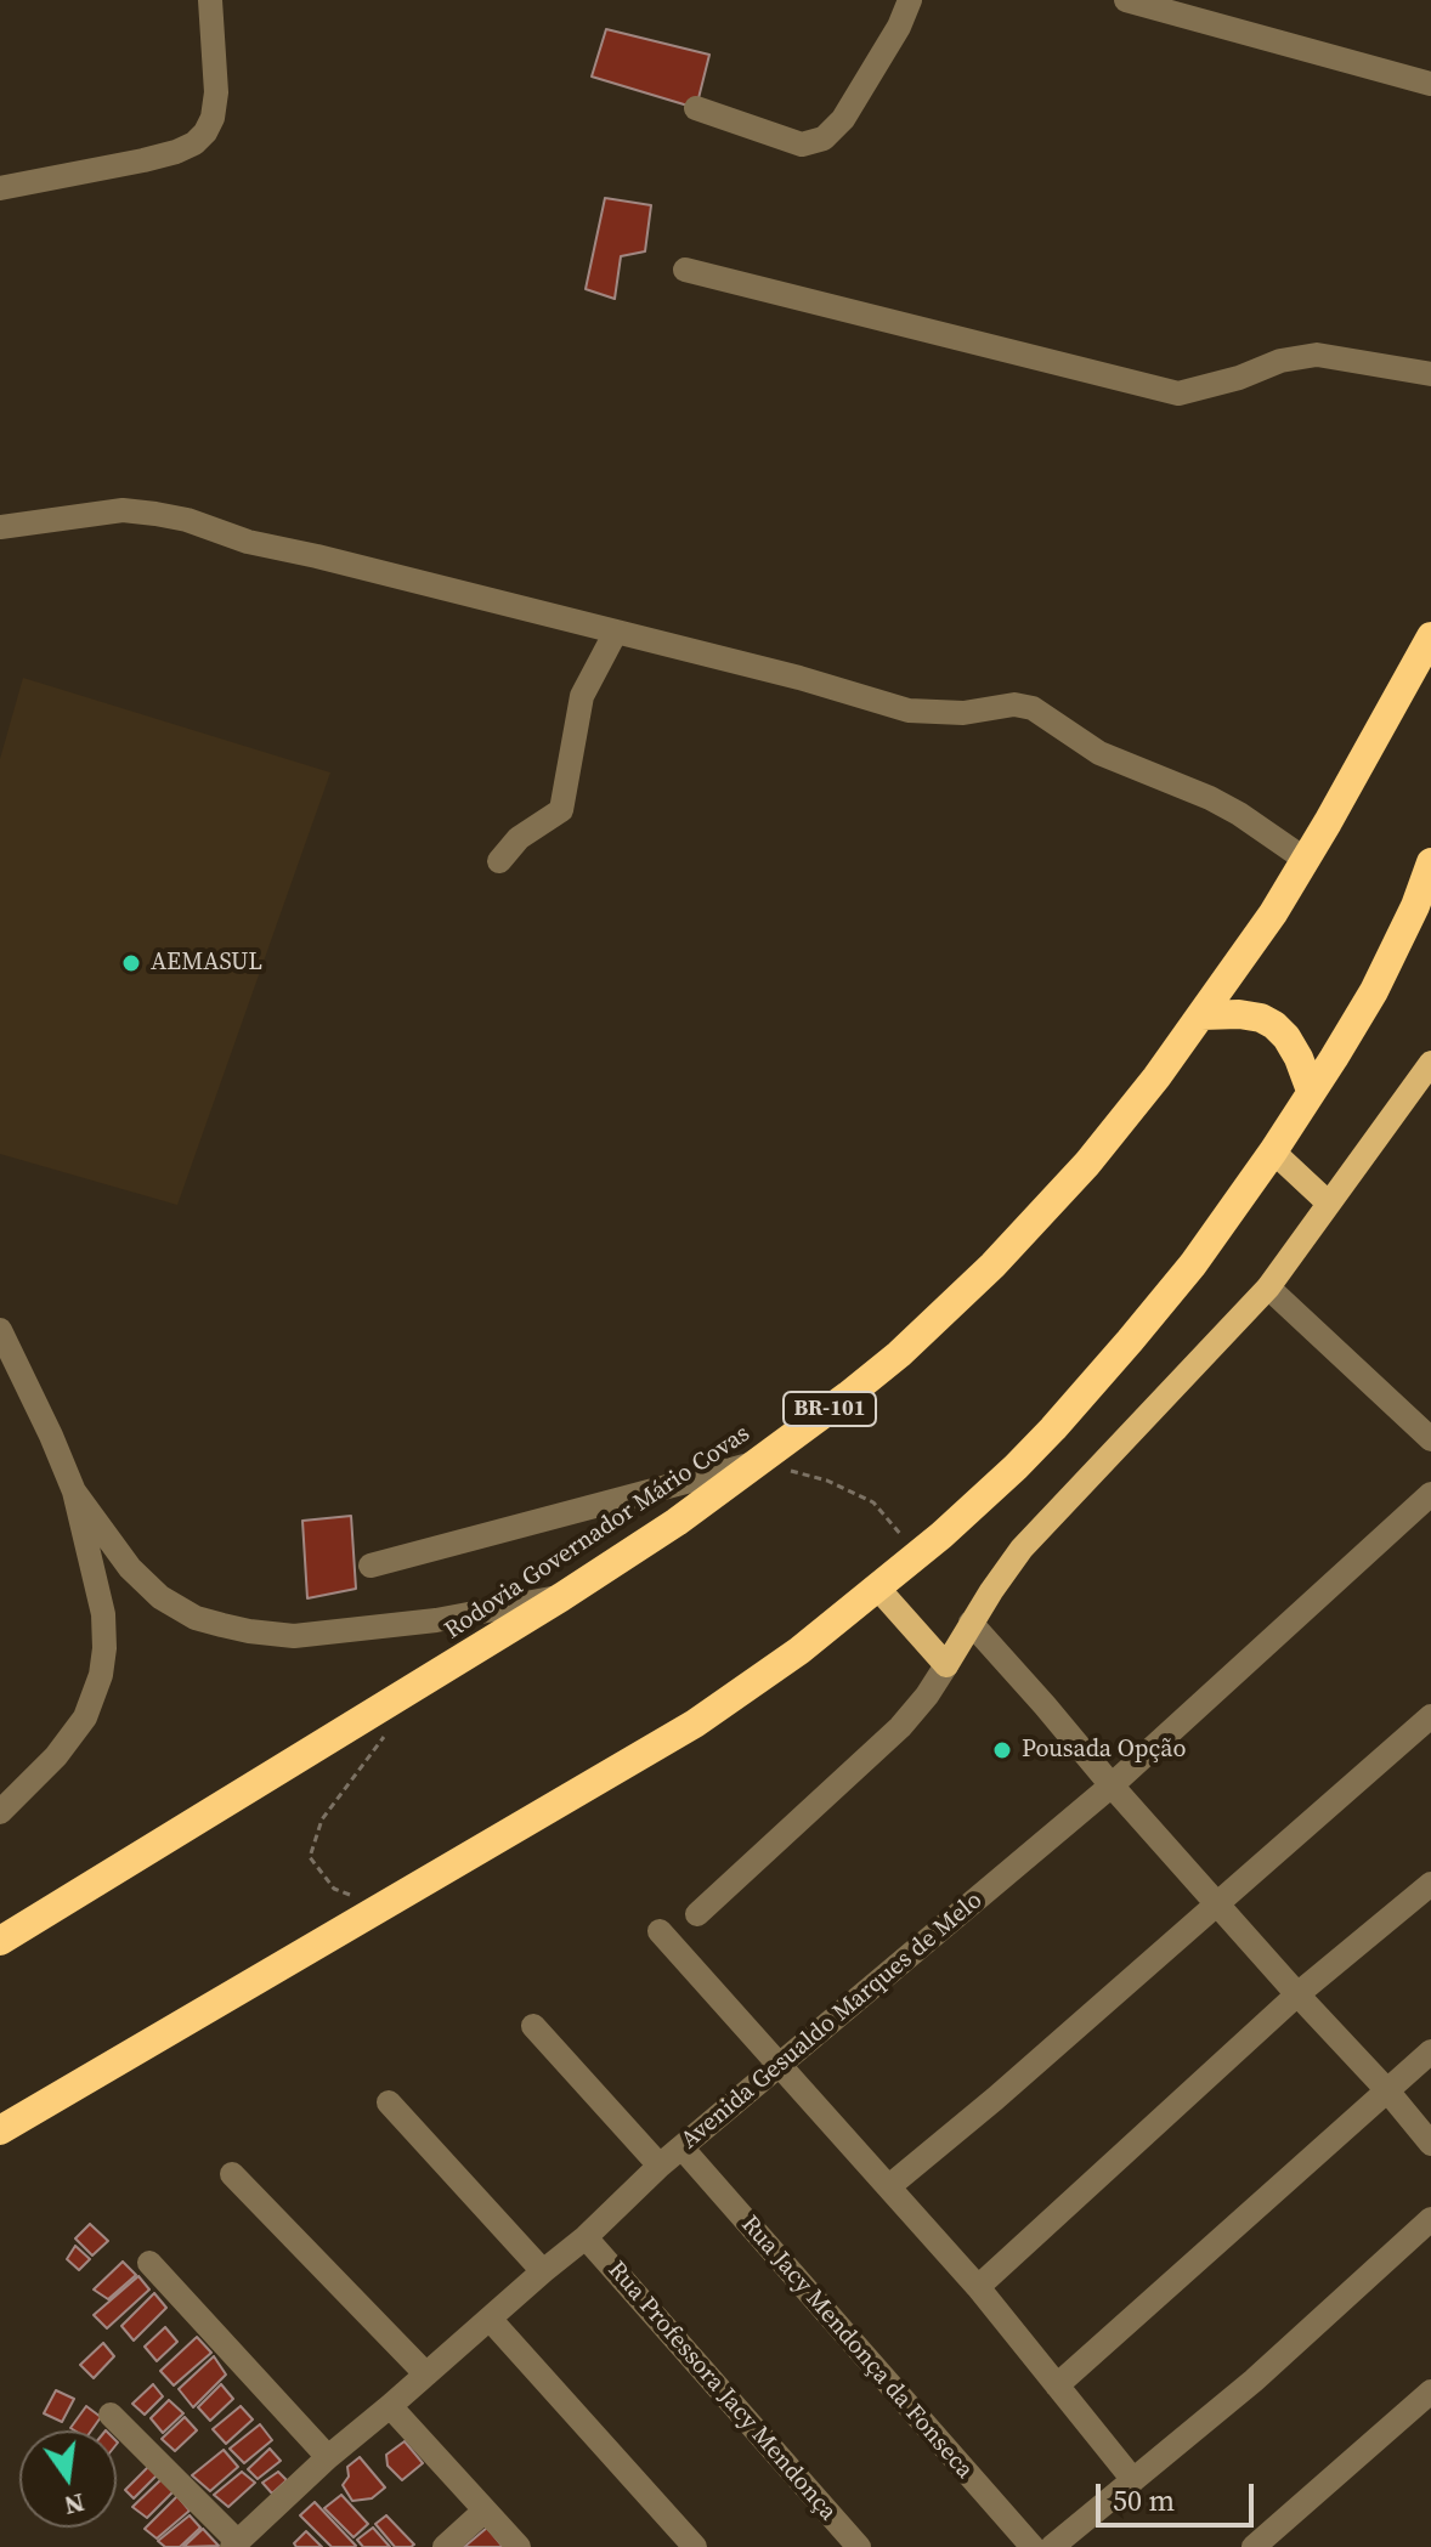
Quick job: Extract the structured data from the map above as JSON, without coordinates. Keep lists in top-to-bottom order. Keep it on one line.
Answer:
{"streets":{"highway":["BR-101","Rodovia Governador Mário Covas"],"street":["Avenida Gesualdo Marques de Melo","Rua Jacy Mendonça da Fonseca","Rua Professora Jacy Mendonça"]},"crossings":[["Avenida Gesualdo Marques de Melo","Rua Jacy Mendonça da Fonseca"],["Avenida Gesualdo Marques de Melo","Rua Professora Jacy Mendonça"]],"places":["AEMASUL","Pousada Opção"],"scale_bar":"50 m","north":"bottom"}
